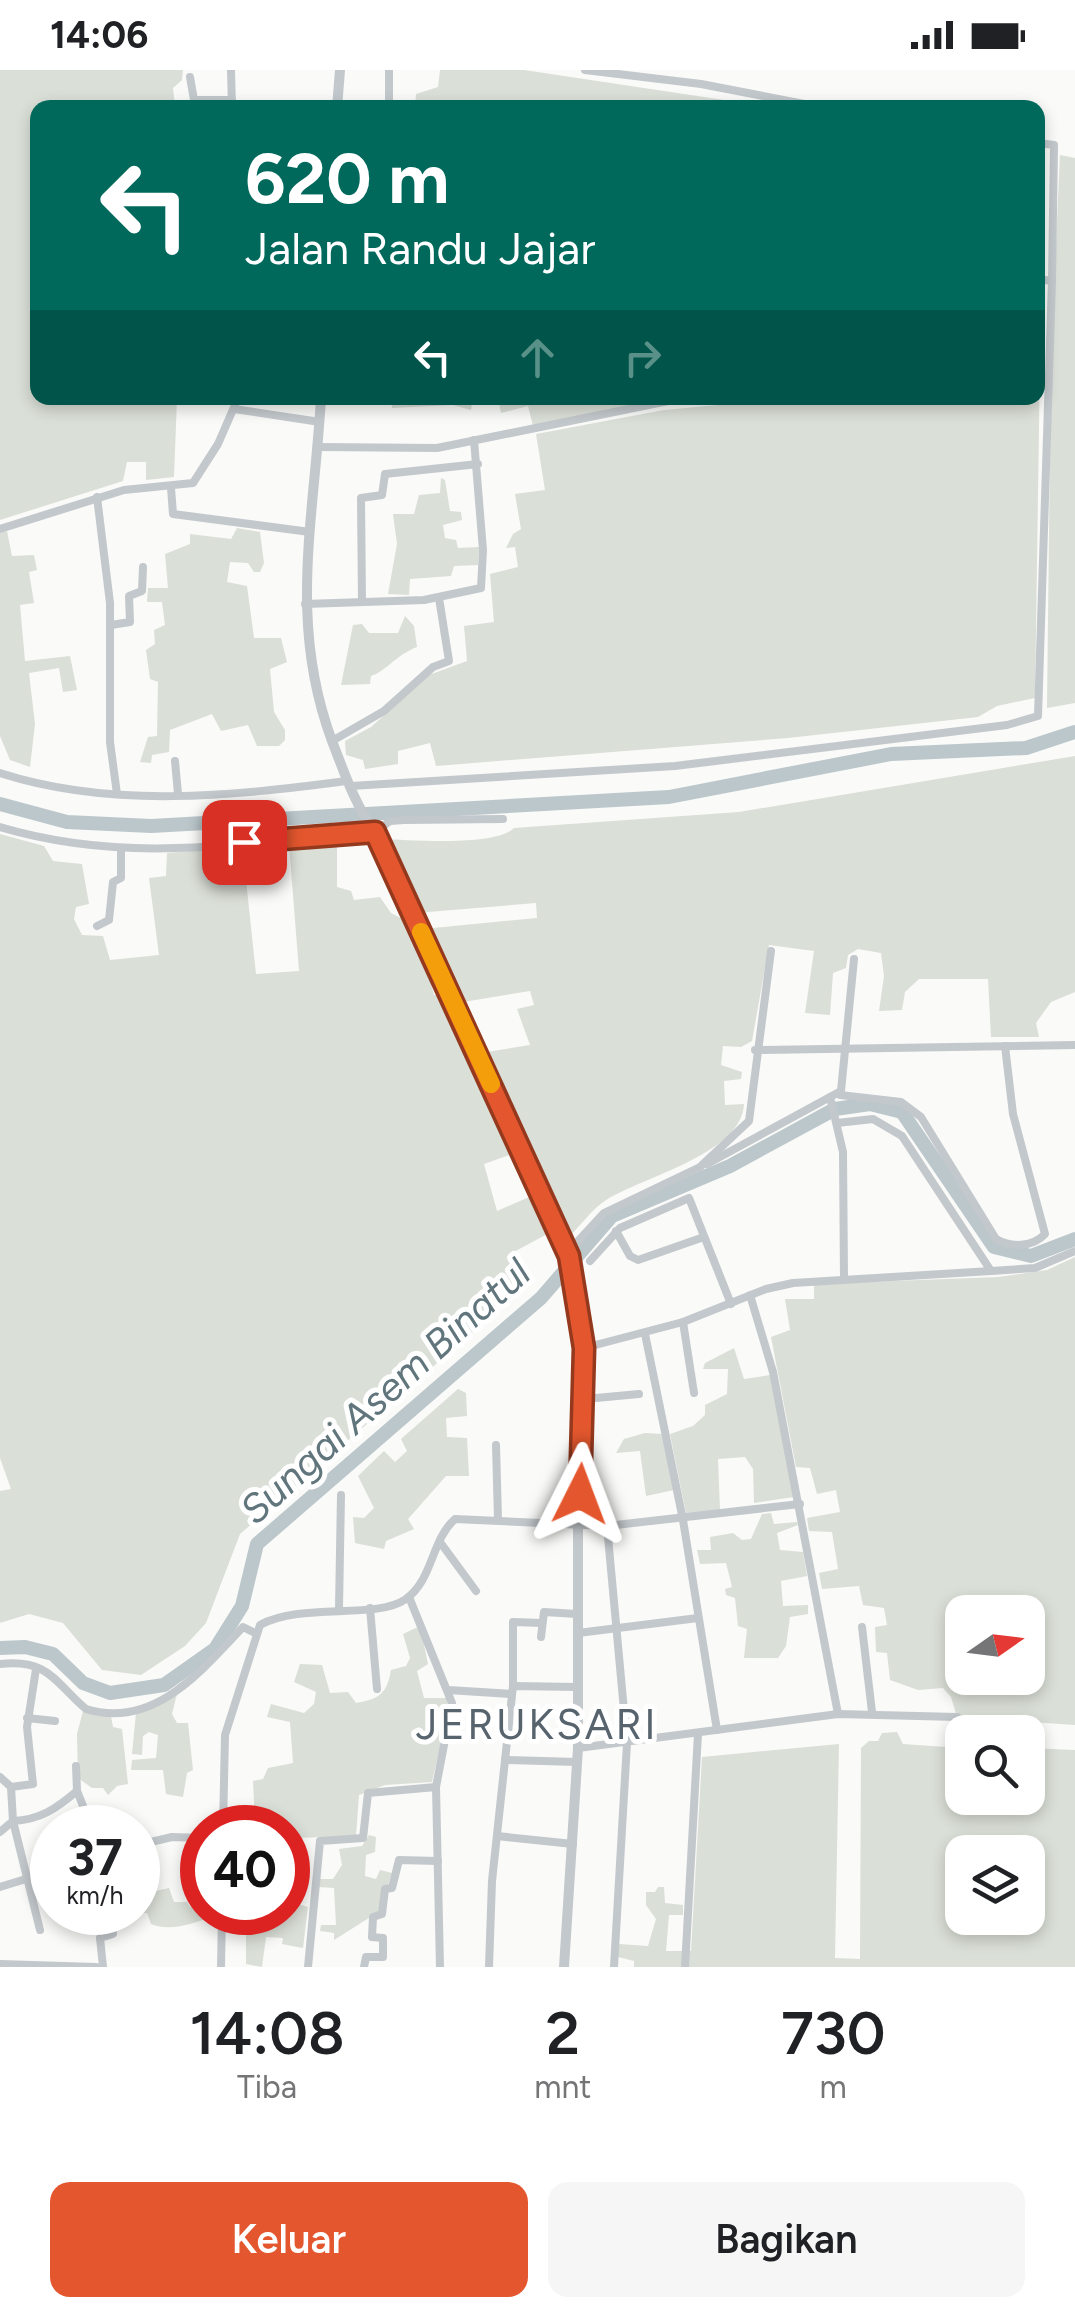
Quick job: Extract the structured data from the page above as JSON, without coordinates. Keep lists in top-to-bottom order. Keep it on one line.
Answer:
{"districts":["JERUKSARI"],"water":["Sungai Asem Binatul"],"north":"right","page":{"status":"14:06","turn":["620 m","Jalan Randu Jajar"],"speed":"37 km/h","limit":"40","eta":["14:08","Tiba","2","mnt","730","m"],"buttons":["Keluar","Bagikan"]}}
